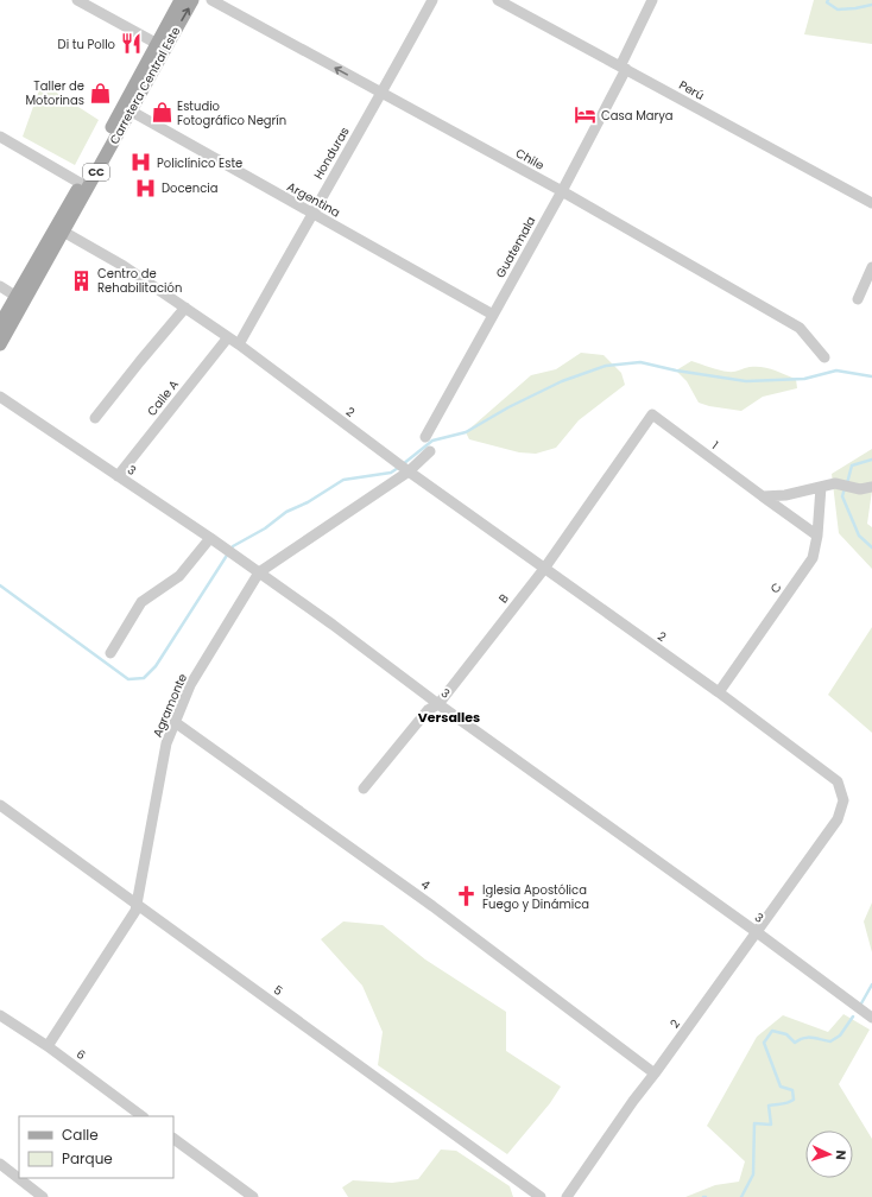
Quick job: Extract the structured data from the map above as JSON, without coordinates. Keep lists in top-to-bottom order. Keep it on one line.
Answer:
{"streets":{"main road":["Carretera Central Este","CC"],"street":["Perú","Honduras","Chile","Argentina","Guatemala","Calle A","2","1","3","C","B","Agramonte","4","5","6"]},"crossings":[["Carretera Central Este","Argentina"],["Carretera Central Este","2"],["Perú","Guatemala"],["Honduras","Chile"],["Honduras","Argentina"],["Honduras","2"],["Chile","Guatemala"],["Argentina","Guatemala"],["Calle A","2"],["Calle A","3"],["2","3"],["2","C"],["2","B"],["2","Agramonte"],["2","4"],["1","C"],["1","B"],["3","B"],["3","Agramonte"],["Agramonte","4"],["Agramonte","5"],["Agramonte","6"]],"districts":["Versalles"],"places":{"restaurant":["Di tu Pollo"],"shop":["Taller de Motorinas","Estudio Fotográfico Negrín"],"hotel":["Casa Marya"],"hospital":["Policlínico Este","Docencia"],"building":["Centro de Rehabilitación"],"church":["Iglesia Apostólica Fuego y Dinámica"]},"legend":["Calle","Parque"],"north":"right"}
